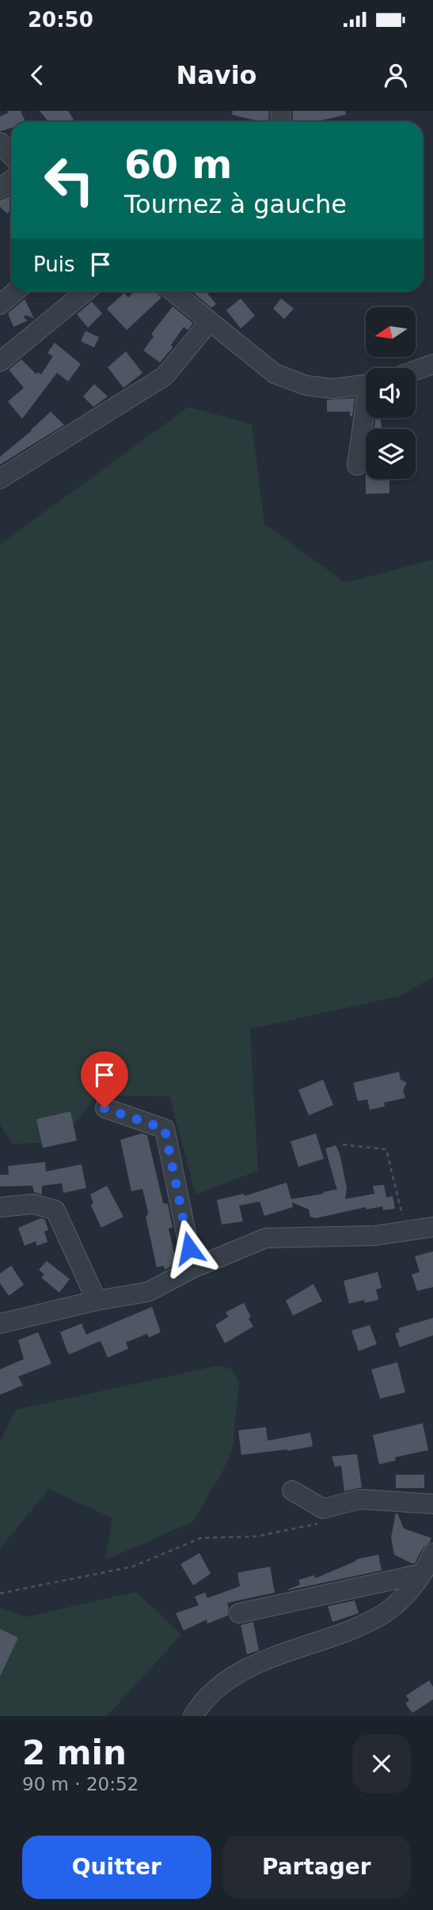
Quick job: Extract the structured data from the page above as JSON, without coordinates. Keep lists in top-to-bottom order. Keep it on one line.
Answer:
{"north":"left","page":{"status":"20:50","header":"Navio","turn":["60 m","Tournez à gauche"],"then":"Puis","heading":["2 min","90 m · 20:52"],"buttons":["Quitter","Partager"]}}
